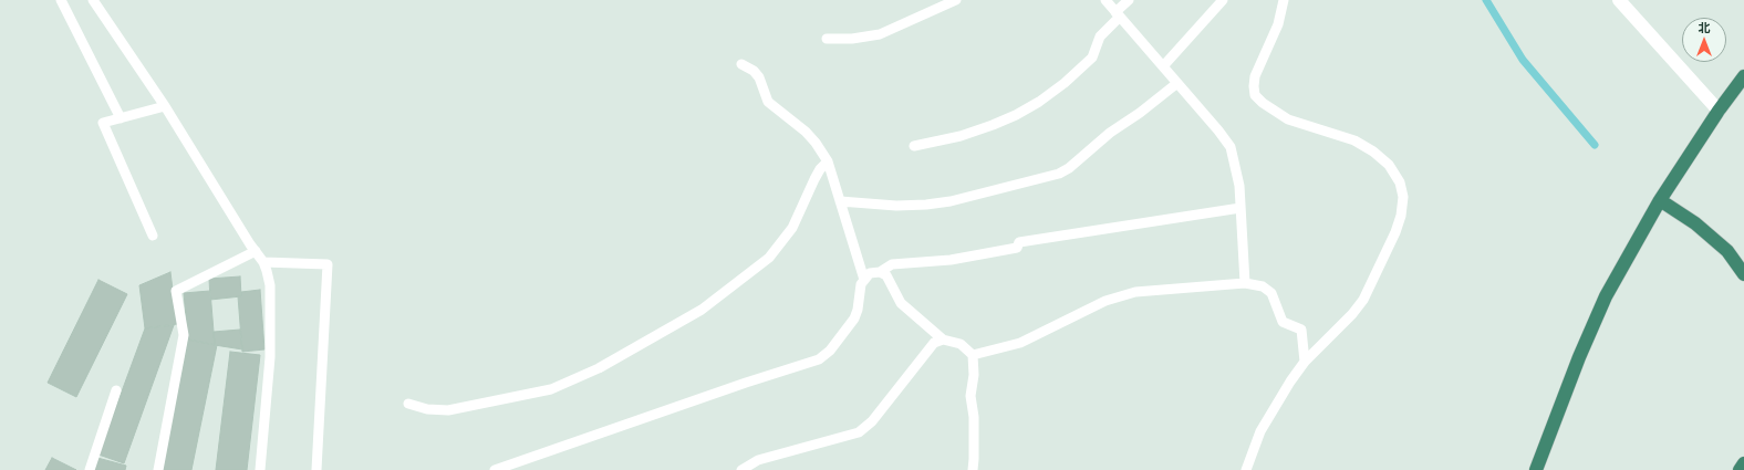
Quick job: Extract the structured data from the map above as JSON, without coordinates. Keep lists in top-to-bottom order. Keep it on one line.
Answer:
{"north":"top"}
